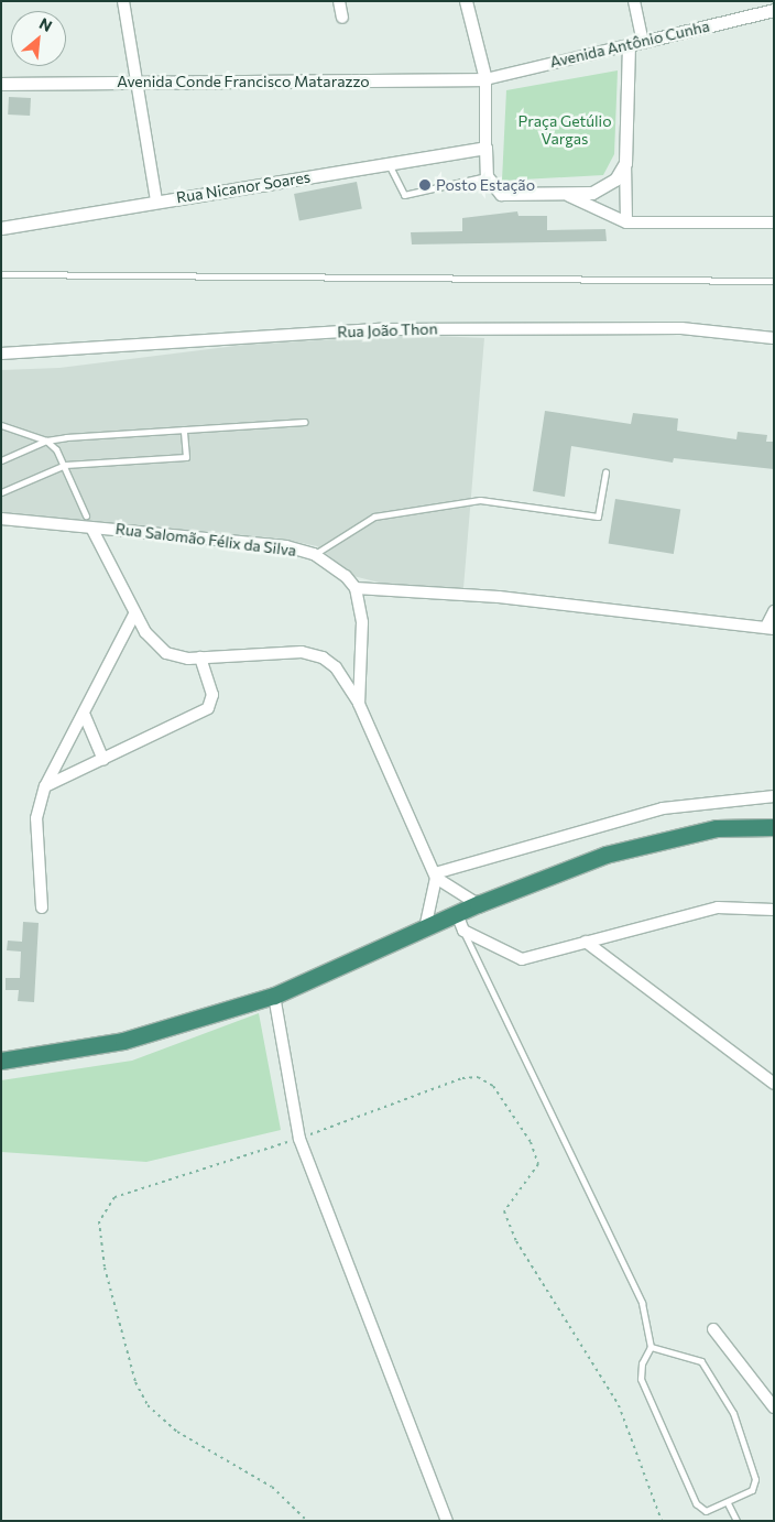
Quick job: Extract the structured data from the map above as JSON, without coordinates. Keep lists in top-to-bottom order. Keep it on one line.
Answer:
{"streets":{"street":["Avenida Antônio Cunha","Avenida Conde Francisco Matarazzo","Rua Nicanor Soares","Rua João Thon","Rua Salomão Félix da Silva"]},"crossings":[["Avenida Antônio Cunha","Avenida Conde Francisco Matarazzo"]],"parks":["Praça Getúlio Vargas"],"places":["Posto Estação"],"north":"top right"}
